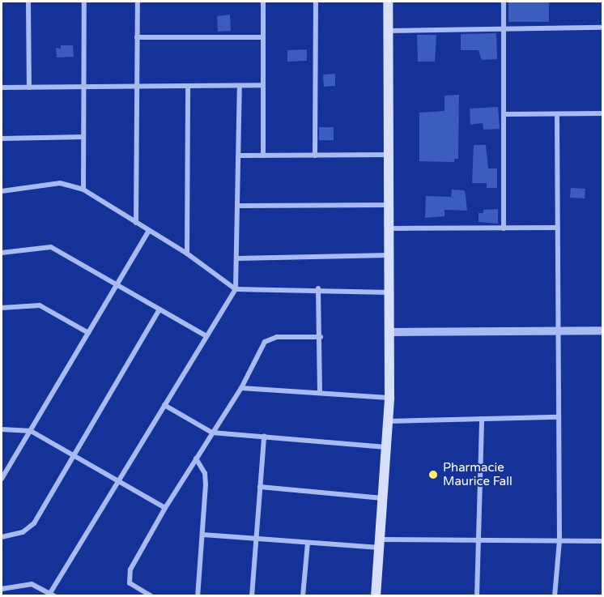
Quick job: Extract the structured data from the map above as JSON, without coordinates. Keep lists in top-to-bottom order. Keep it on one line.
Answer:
{"places":["Pharmacie Maurice Fall"]}
